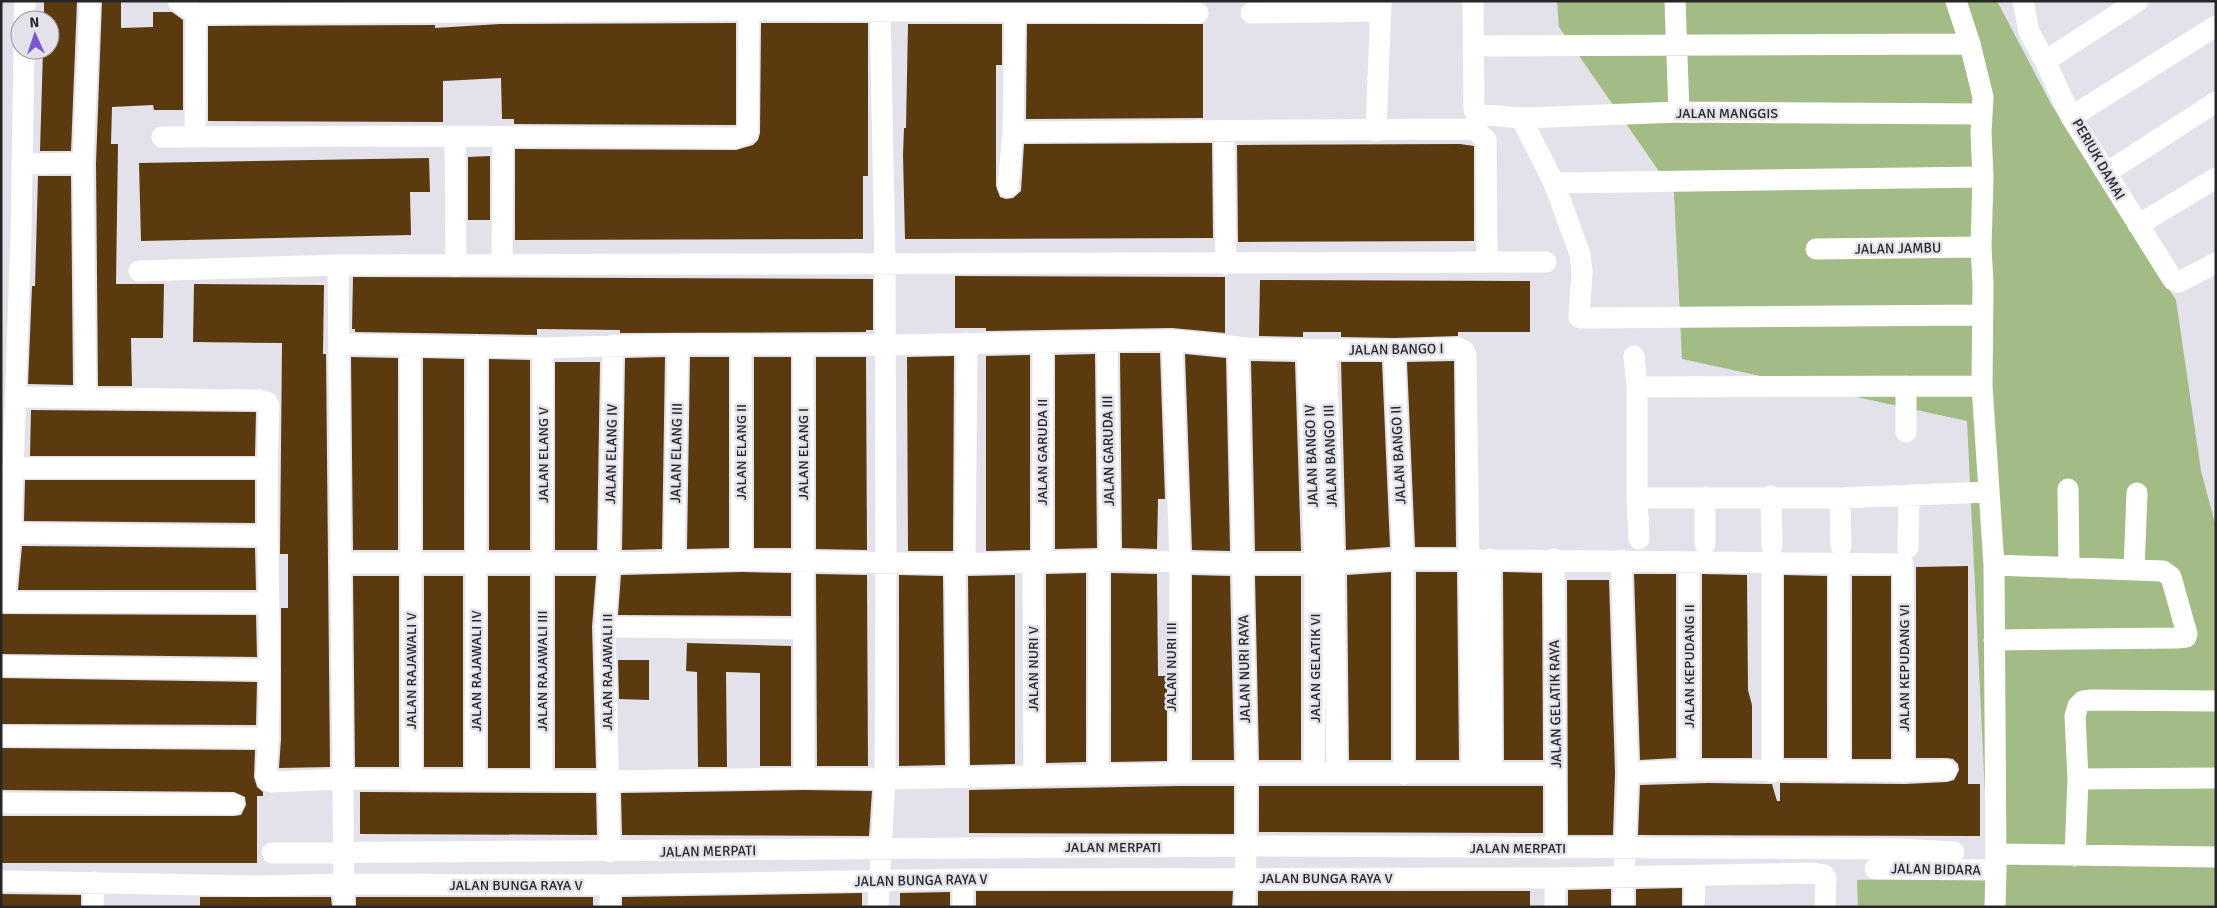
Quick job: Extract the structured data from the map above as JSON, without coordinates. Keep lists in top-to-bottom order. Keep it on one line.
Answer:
{"streets":{"street":["JALAN MANGGIS","PERIUK DAMAI","JALAN JAMBU","JALAN BANGO I","JALAN GARUDA III","JALAN ELANG II","JALAN GARUDA II","JALAN ELANG III","JALAN ELANG IV","JALAN ELANG I","JALAN ELANG V","JALAN BANGO II","JALAN BANGO IV","JALAN KEPUDANG II","JALAN NURI III","JALAN GELATIK VI","JALAN KEPUDANG VI","JALAN NURI RAYA","JALAN RAJAWALI V","JALAN RAJAWALI IV","JALAN RAJAWALI III","JALAN RAJAWALI II","JALAN GELATIK RAYA","JALAN MERPATI","JALAN BIDARA","JALAN BUNGA RAYA V"]},"crossings":[["JALAN BANGO I","JALAN GARUDA III"],["JALAN BANGO I","JALAN ELANG II"],["JALAN BANGO I","JALAN GARUDA II"],["JALAN BANGO I","JALAN ELANG III"],["JALAN BANGO I","JALAN ELANG IV"],["JALAN BANGO I","JALAN ELANG I"],["JALAN BANGO I","JALAN ELANG V"],["JALAN BANGO I","JALAN BANGO II"],["JALAN BANGO I","JALAN BANGO IV"],["JALAN BANGO I","JALAN NURI III"],["JALAN BANGO I","JALAN NURI RAYA"],["JALAN BANGO I","JALAN RAJAWALI V"],["JALAN BANGO I","JALAN RAJAWALI IV"],["JALAN ELANG IV","JALAN RAJAWALI II"],["JALAN ELANG V","JALAN RAJAWALI III"],["JALAN BANGO IV","JALAN GELATIK VI"],["JALAN NURI RAYA","JALAN MERPATI"],["JALAN NURI RAYA","JALAN BUNGA RAYA V"],["JALAN RAJAWALI II","JALAN MERPATI"],["JALAN GELATIK RAYA","JALAN MERPATI"]],"north":"top"}
